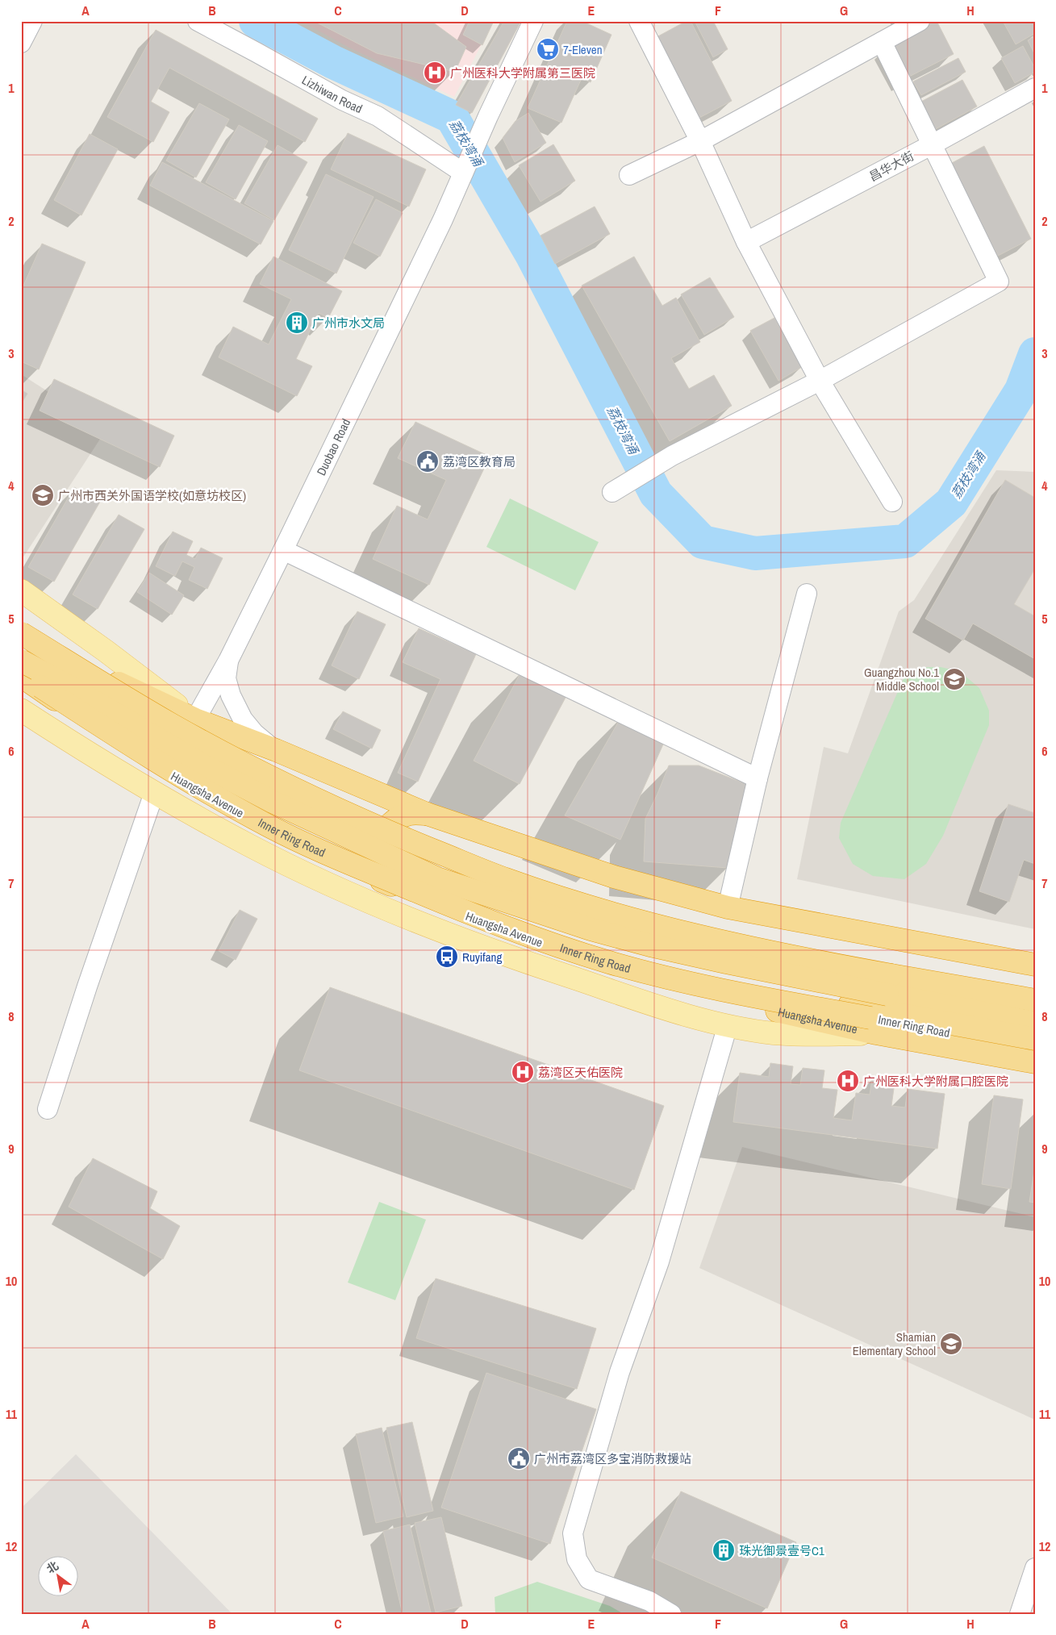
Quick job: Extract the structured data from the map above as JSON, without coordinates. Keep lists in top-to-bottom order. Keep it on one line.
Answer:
{"streets":{"highway":["Huangsha Avenue","Inner Ring Road"],"street":["Lizhiwan Road","昌华大街","Duobao Road"]},"crossings":[["Lizhiwan Road","Duobao Road"],["Huangsha Avenue","Inner Ring Road"]],"water":["荔枝湾涌"],"places":{"supermarket":["7-Eleven"],"hospital":["广州医科大学附属第三医院","荔湾区天佑医院","广州医科大学附属口腔医院"],"building":["广州市水文局","珠光御景壹号C1"],"public building":["荔湾区教育局","广州市荔湾区多宝消防救援站"],"school or university":["广州市西关外国语学校(如意坊校区)","Guangzhou No.1 Middle School","Shamian Elementary School"],"bus stop":["Ruyifang"]},"north":"top left","grid":{"columns":["A","B","C","D","E","F","G","H"],"rows":["1","2","3","4","5","6","7","8","9","10","11","12"]}}
